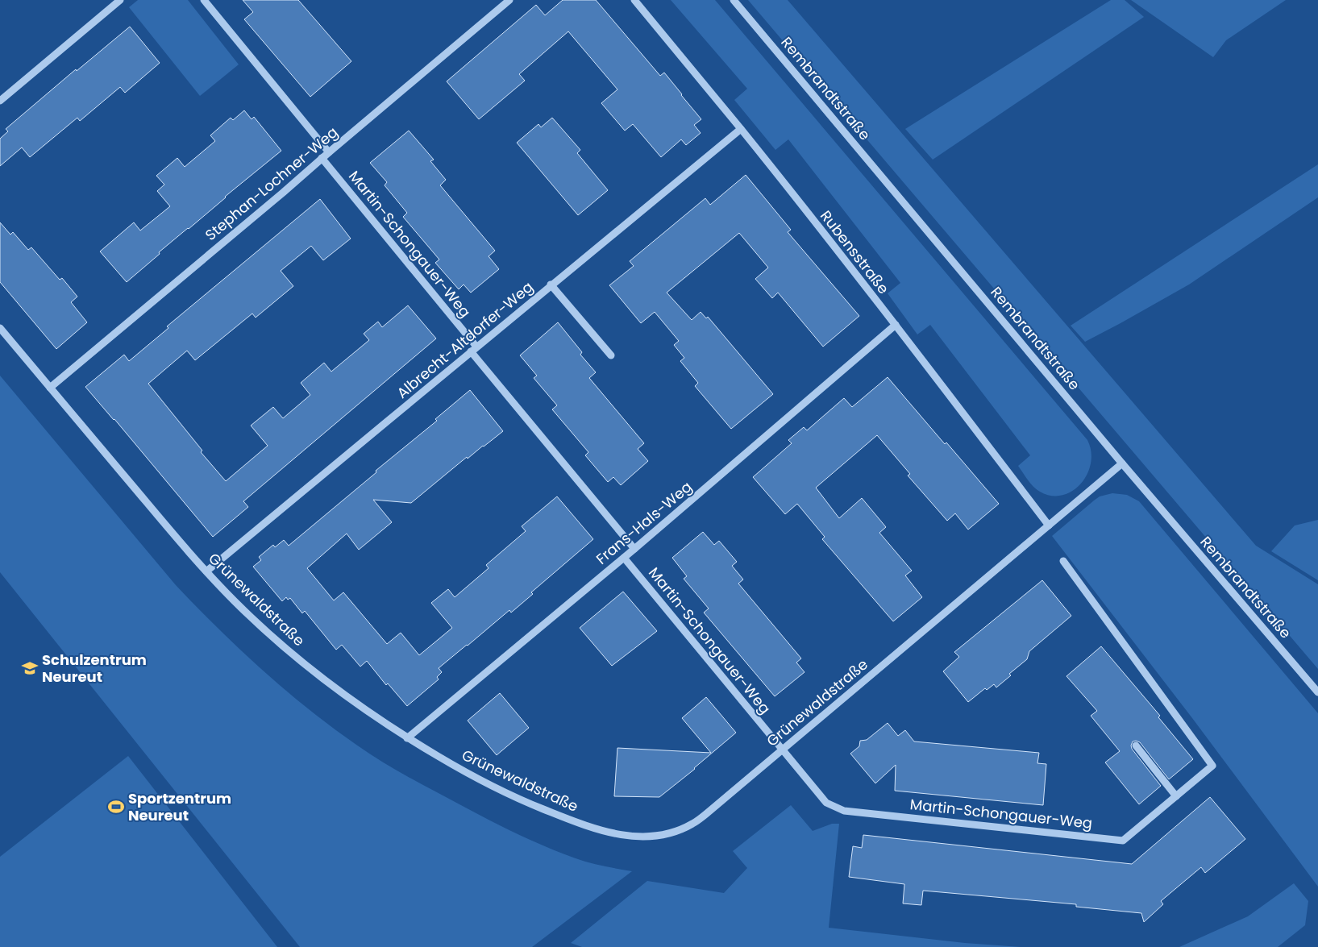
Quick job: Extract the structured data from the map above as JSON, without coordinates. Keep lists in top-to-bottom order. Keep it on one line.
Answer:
{"streets":{"street":["Rembrandtstraße","Stephan-Lochner-Weg","Martin-Schongauer-Weg","Rubensstraße","Albrecht-Altdorfer-Weg","Frans-Hals-Weg","Grünewaldstraße"]},"crossings":[["Rembrandtstraße","Grünewaldstraße"],["Stephan-Lochner-Weg","Martin-Schongauer-Weg"],["Stephan-Lochner-Weg","Grünewaldstraße"],["Martin-Schongauer-Weg","Albrecht-Altdorfer-Weg"],["Martin-Schongauer-Weg","Frans-Hals-Weg"],["Martin-Schongauer-Weg","Grünewaldstraße"],["Rubensstraße","Albrecht-Altdorfer-Weg"],["Rubensstraße","Frans-Hals-Weg"],["Rubensstraße","Grünewaldstraße"],["Albrecht-Altdorfer-Weg","Grünewaldstraße"],["Frans-Hals-Weg","Grünewaldstraße"]],"places":{"school or university":["Schulzentrum Neureut"],"sports":["Sportzentrum Neureut"]}}
